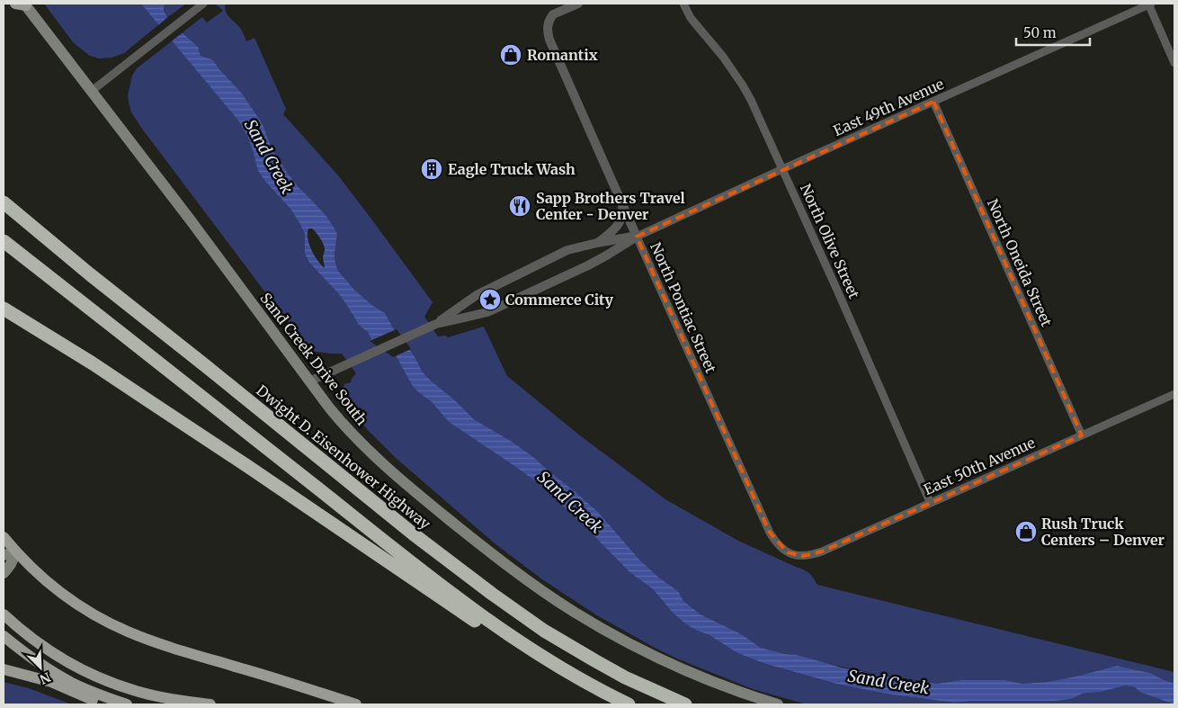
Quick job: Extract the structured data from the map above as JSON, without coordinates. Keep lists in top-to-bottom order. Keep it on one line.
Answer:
{"streets":{"highway":["Dwight D. Eisenhower Highway"],"main road":["Sand Creek Drive South"],"street":["East 49th Avenue","North Olive Street","North Oneida Street","North Pontiac Street","East 50th Avenue"]},"crossings":[["East 49th Avenue","North Olive Street"],["East 49th Avenue","North Oneida Street"],["East 49th Avenue","North Pontiac Street"],["East 49th Avenue","Sand Creek Drive South"],["North Olive Street","East 50th Avenue"],["North Oneida Street","East 50th Avenue"],["North Pontiac Street","East 50th Avenue"]],"water":["Sand Creek"],"places":{"shop":["Romantix","Rush Truck Centers – Denver"],"building":["Eagle Truck Wash"],"restaurant":["Sapp Brothers Travel Center - Denver"],"place":["Commerce City"]},"scale_bar":"50 m","north":"bottom right"}
